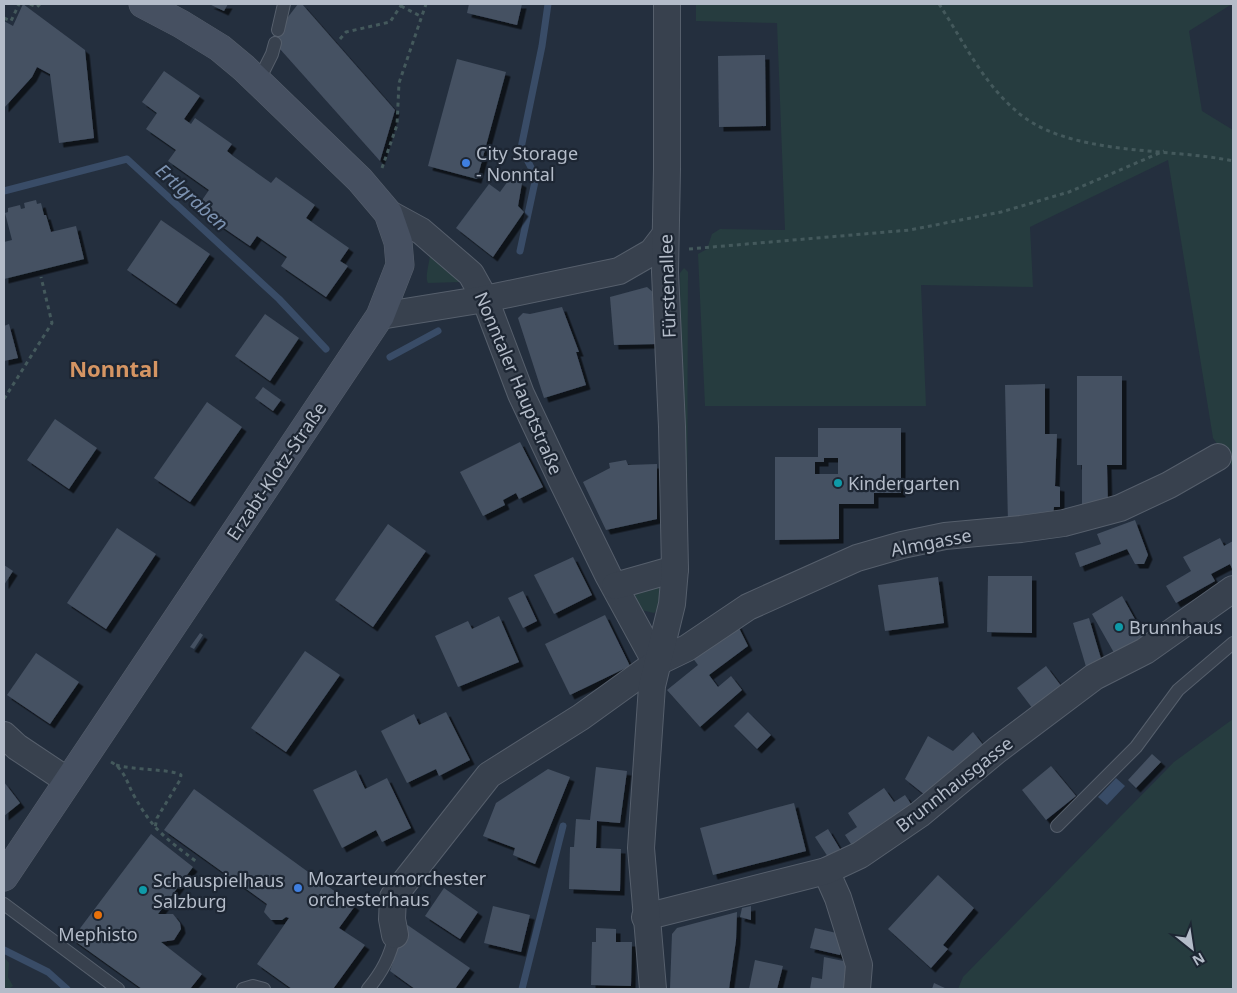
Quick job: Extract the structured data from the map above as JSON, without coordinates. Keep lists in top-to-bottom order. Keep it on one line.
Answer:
{"streets":{"main road":["Nonntaler Hauptstraße","Erzabt-Klotz-Straße"],"street":["Fürstenallee","Almgasse","Brunnhausgasse"]},"crossings":[["Fürstenallee","Nonntaler Hauptstraße"],["Fürstenallee","Almgasse"],["Nonntaler Hauptstraße","Erzabt-Klotz-Straße"],["Nonntaler Hauptstraße","Almgasse"]],"districts":["Nonntal"],"water":["Ertlgraben"],"places":["City Storage - Nonntal","Kindergarten","Brunnhaus","Mozarteumorchester orchesterhaus","Schauspielhaus Salzburg","Mephisto"],"north":"bottom right"}
